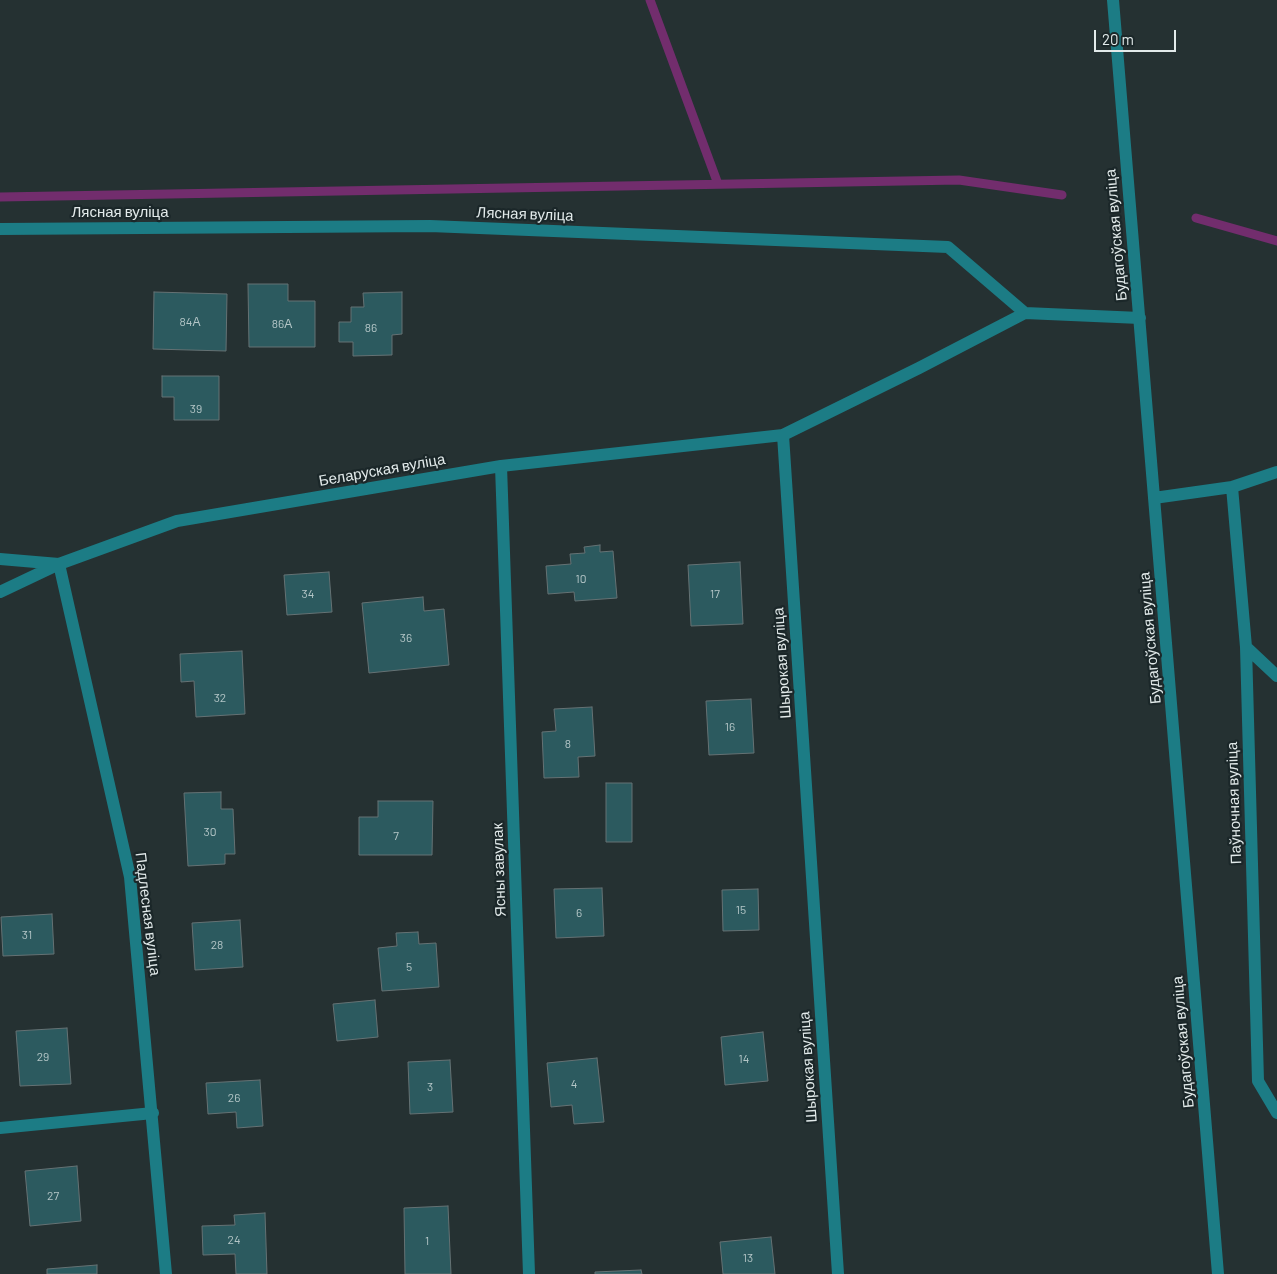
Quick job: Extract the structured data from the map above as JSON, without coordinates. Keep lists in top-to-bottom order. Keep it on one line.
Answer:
{"streets":{"street":["Лясная вуліца","Будагоўская вуліца","Беларуская вуліца","Шырокая вуліца","Паўночная вуліца","Ясны завулак","Падлесная вуліца"]},"crossings":[["Беларуская вуліца","Шырокая вуліца"],["Беларуская вуліца","Ясны завулак"],["Беларуская вуліца","Падлесная вуліца"]],"house_numbers":["84А","86А","86","39","10","34","17","36","32","16","8","30","7","15","6","31","28","5","29","14","4","3","26","27","24","1","13"],"scale_bar":"20 m"}
